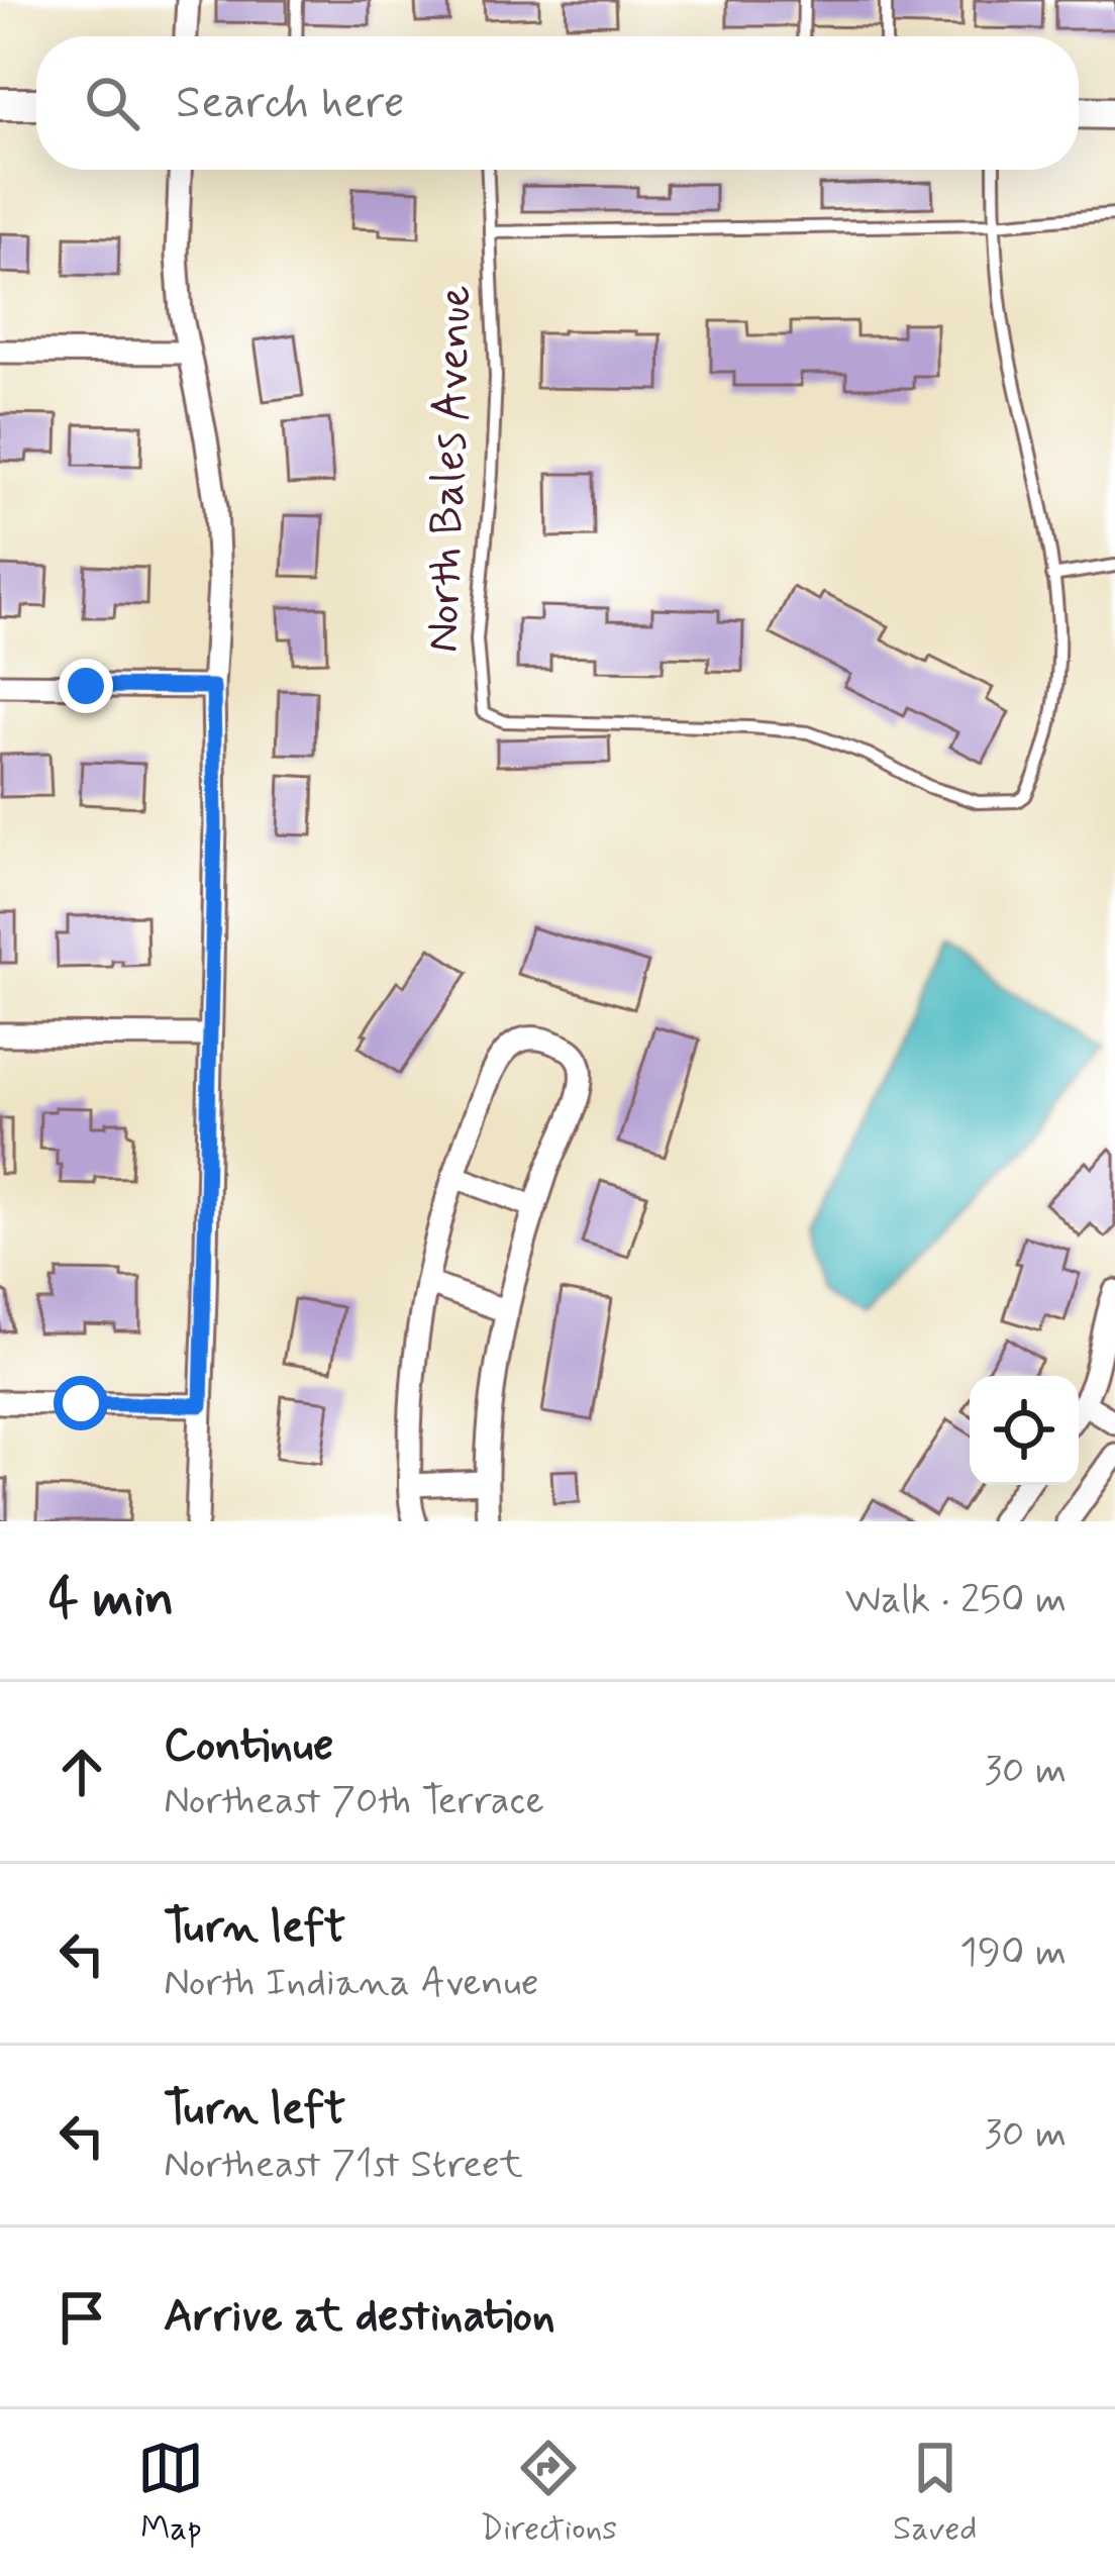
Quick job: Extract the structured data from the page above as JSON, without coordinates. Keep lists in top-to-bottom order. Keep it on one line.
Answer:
{"streets":{"lane":["North Bales Avenue"]},"page":{"search":"Search here","heading":["4 min","Walk · 250 m"],"list":[["Continue","Northeast 70th Terrace","30 m"],["Turn left","North Indiana Avenue","190 m"],["Turn left","Northeast 71st Street","30 m"],"Arrive at destination"],"nav":["Map","Directions","Saved"]}}
